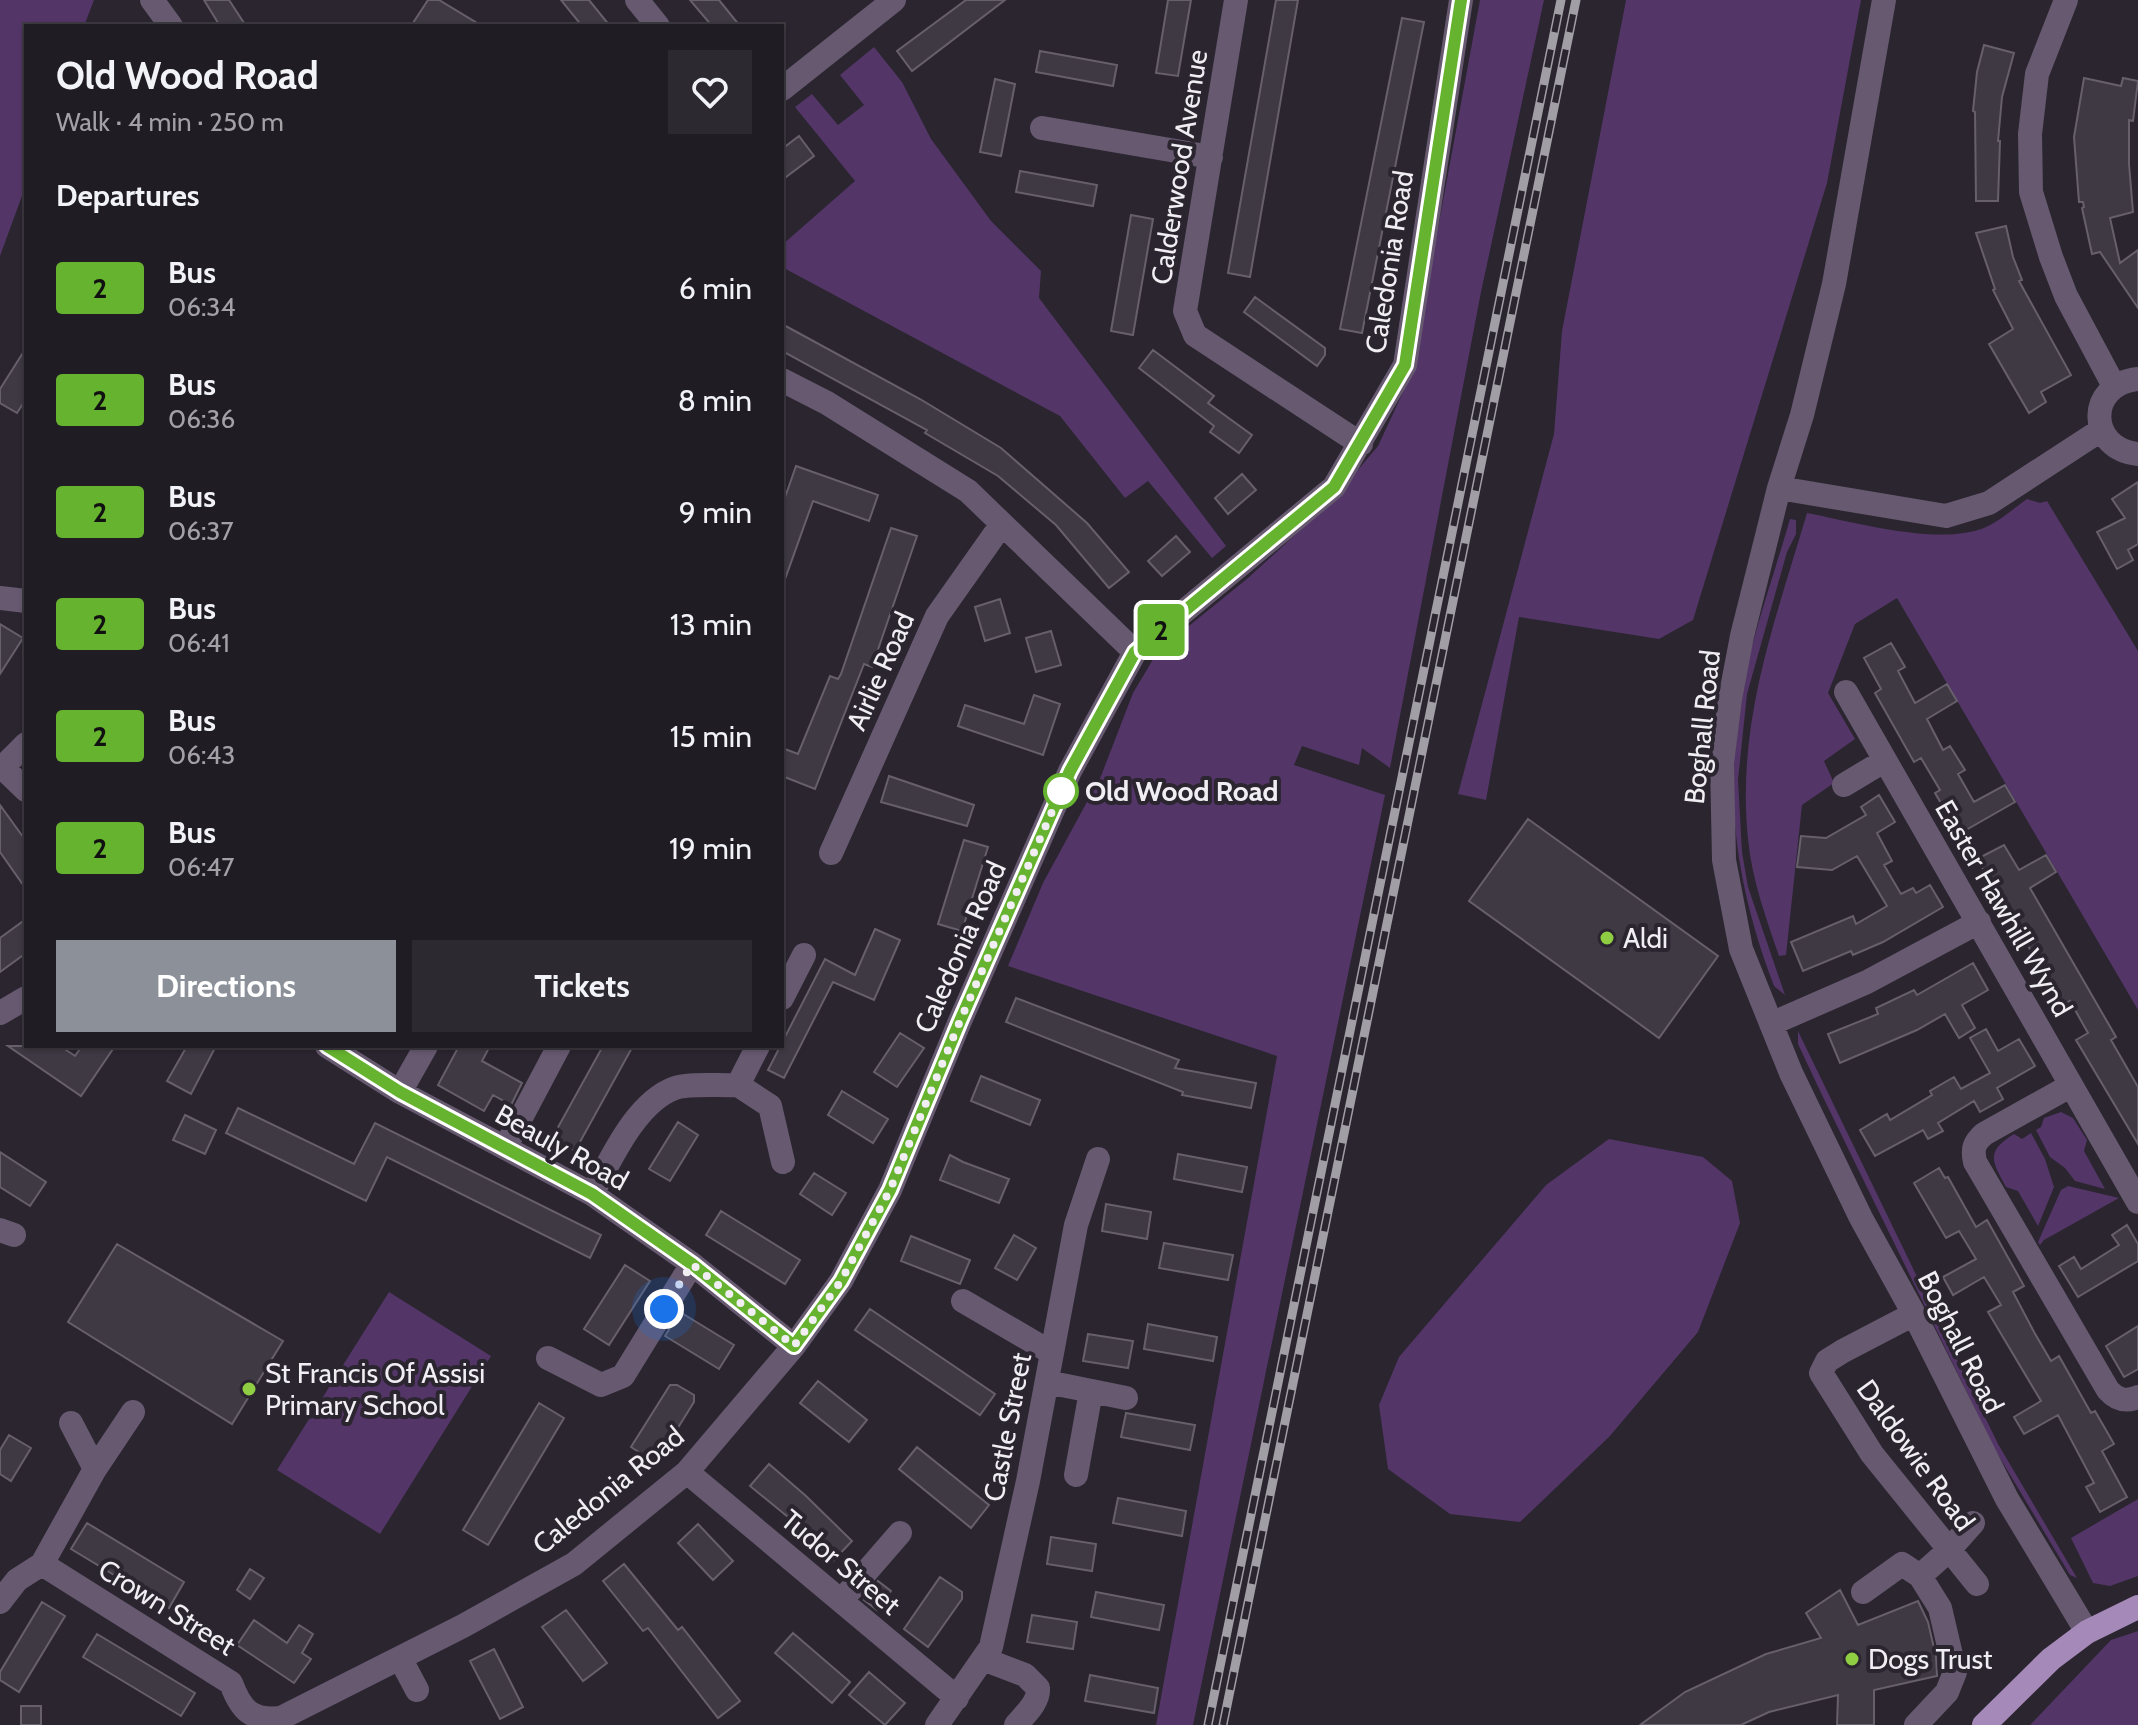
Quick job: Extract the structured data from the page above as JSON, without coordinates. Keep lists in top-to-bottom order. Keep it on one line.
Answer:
{"streets":{"street":["Calderwood Avenue","Caledonia Road","Airlie Road","Boghall Road","Easter Hawhill Wynd","Beauly Road","Castle Street","Daldowie Road","Tudor Street","Crown Street"]},"crossings":[["Calderwood Avenue","Caledonia Road"],["Caledonia Road","Beauly Road"],["Caledonia Road","Tudor Street"],["Caledonia Road","Crown Street"],["Boghall Road","Daldowie Road"],["Castle Street","Tudor Street"]],"places":["Old Wood Road","Aldi","St Francis Of Assisi Primary School","Dogs Trust"],"lines":["bus line 2"],"page":{"on_map":"2","heading":[["Old Wood Road","Walk · 4 min · 250 m"],"Departures"],"list":[{"mark":"2","name":"Bus","note":"06:34","value":"6 min"},{"mark":"2","name":"Bus","note":"06:36","value":"8 min"},{"mark":"2","name":"Bus","note":"06:37","value":"9 min"},{"mark":"2","name":"Bus","note":"06:41","value":"13 min"},{"mark":"2","name":"Bus","note":"06:43","value":"15 min"},{"mark":"2","name":"Bus","note":"06:47","value":"19 min"}],"buttons":["Directions","Tickets"]}}
